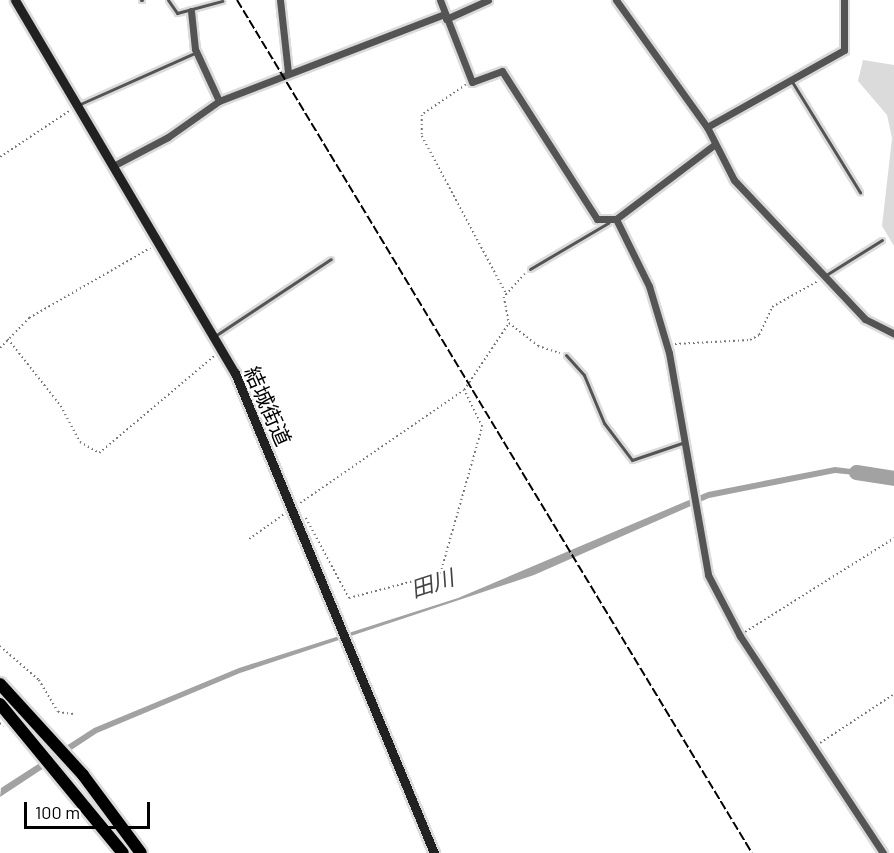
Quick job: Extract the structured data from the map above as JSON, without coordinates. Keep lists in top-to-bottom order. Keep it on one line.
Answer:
{"streets":{"street":["結城街道"]},"water":["田川"],"scale_bar":"100 m"}
